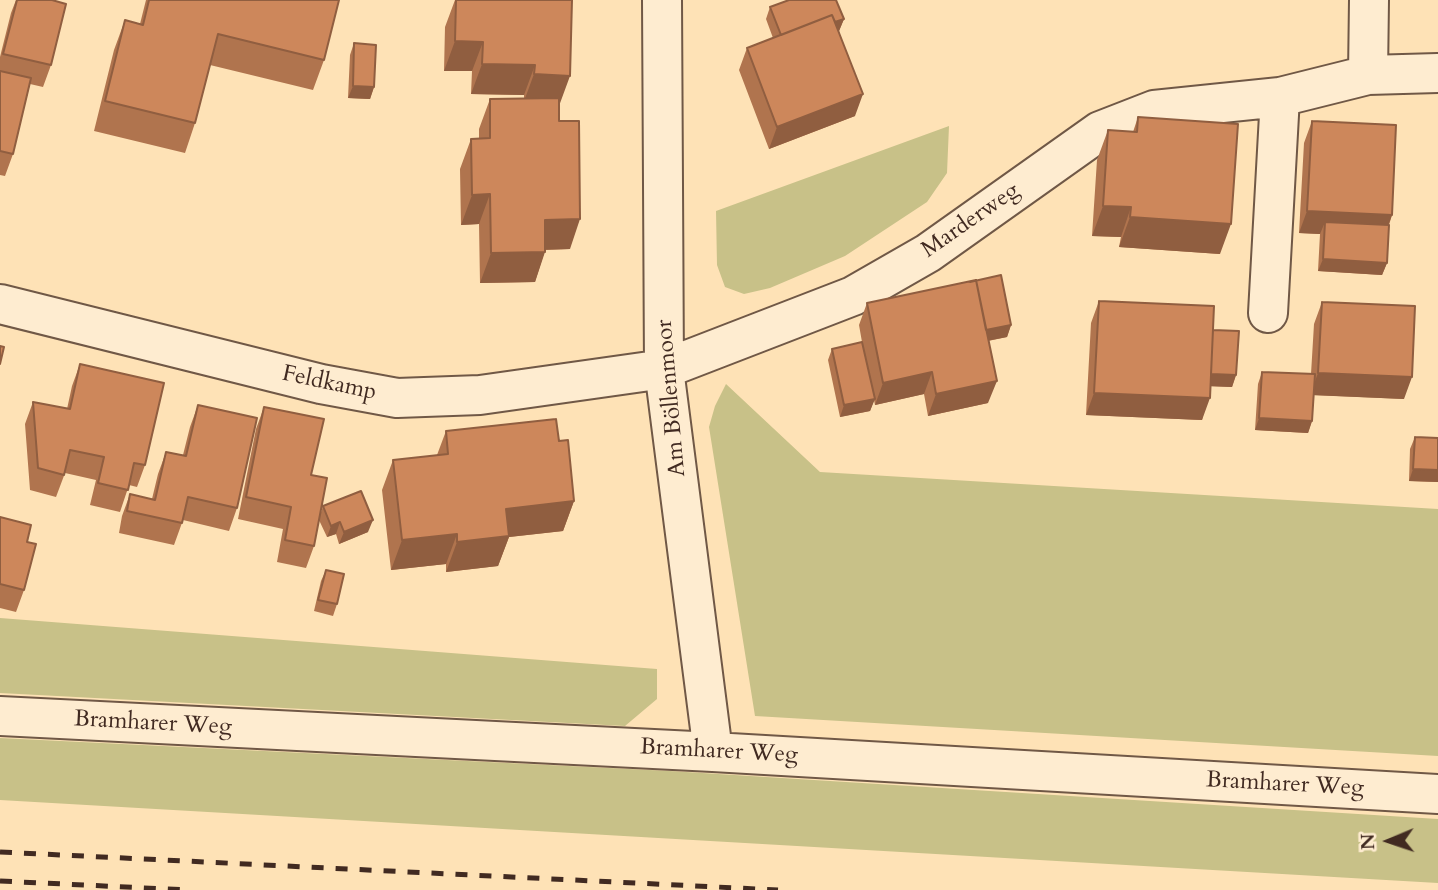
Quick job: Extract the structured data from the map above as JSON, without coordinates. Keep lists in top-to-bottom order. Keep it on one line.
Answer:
{"streets":{"street":["Marderweg","Feldkamp","Am Böllenmoor","Bramharer Weg"]},"crossings":[["Marderweg","Feldkamp"],["Marderweg","Am Böllenmoor"],["Feldkamp","Am Böllenmoor"],["Am Böllenmoor","Bramharer Weg"]],"north":"left"}
